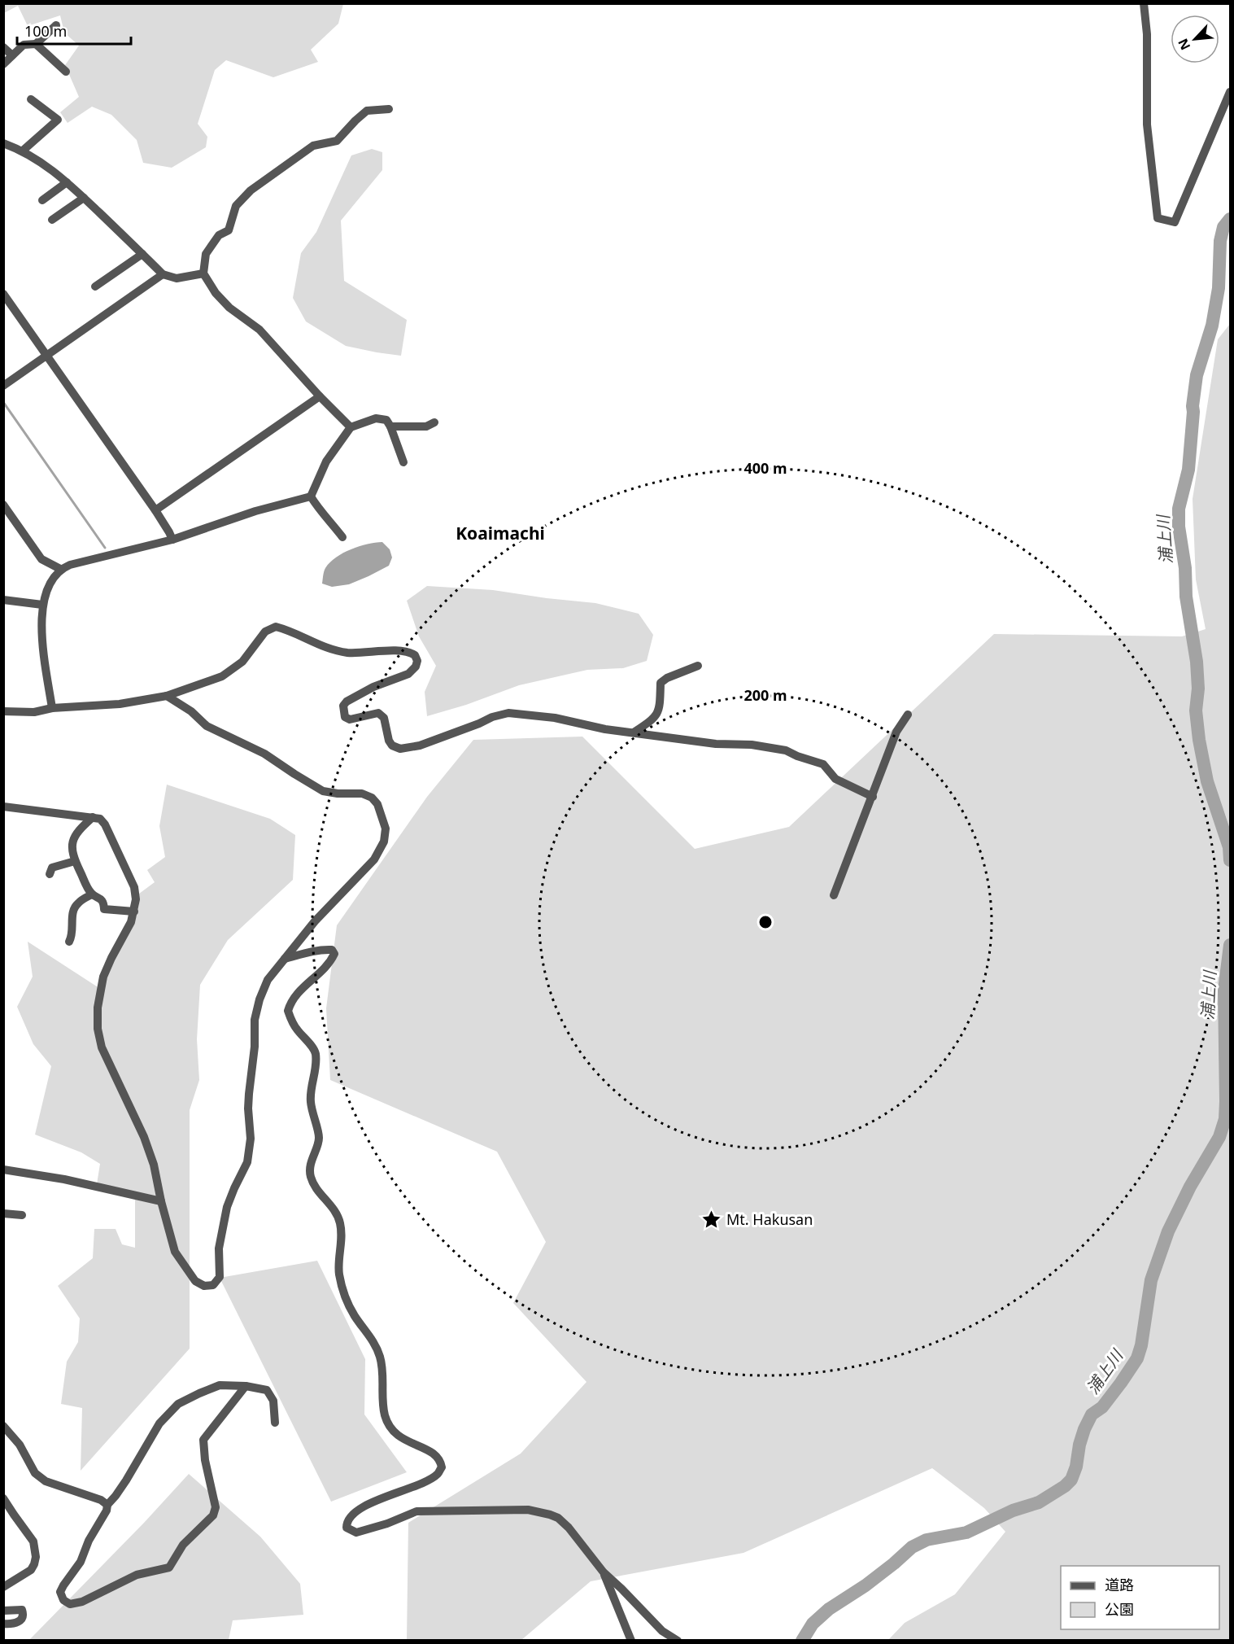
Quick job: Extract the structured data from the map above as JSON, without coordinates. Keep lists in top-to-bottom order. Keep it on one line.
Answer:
{"districts":["Koaimachi"],"water":["浦上川"],"places":{"place":["Mt. Hakusan"]},"legend":["道路","公園"],"scale_bar":"100 m","north":"bottom left","rings":["400 m","200 m"]}
